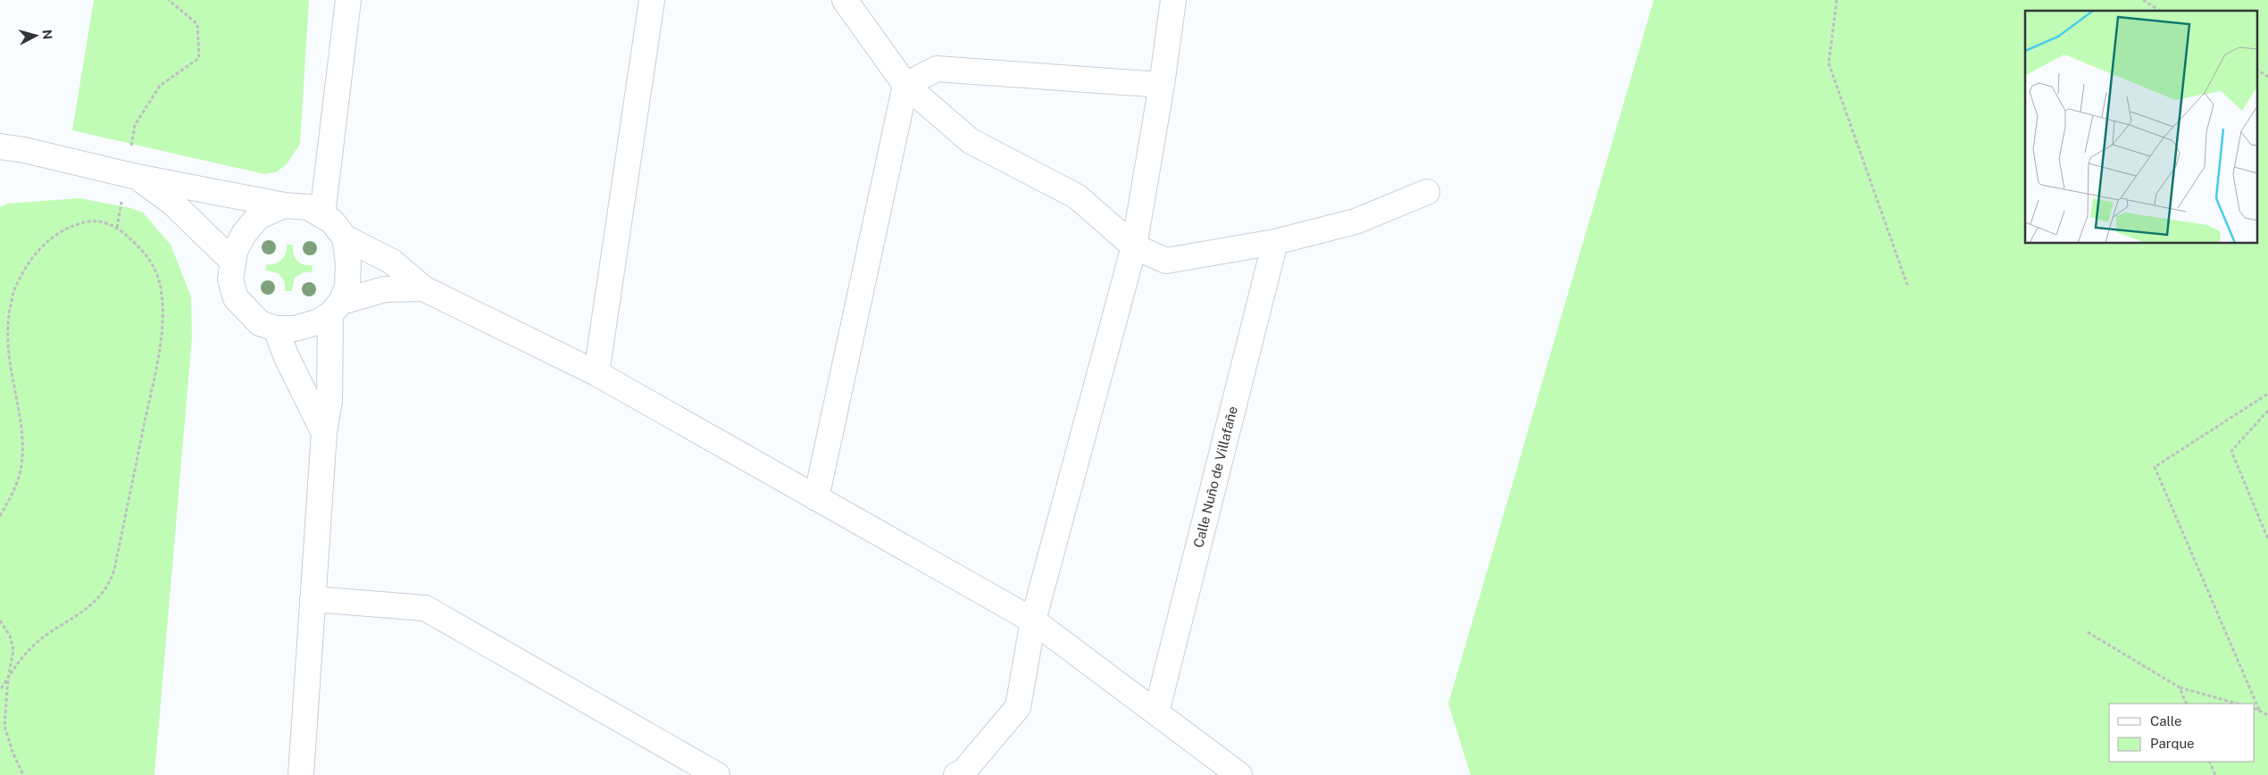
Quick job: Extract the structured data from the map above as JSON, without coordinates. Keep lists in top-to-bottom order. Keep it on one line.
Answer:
{"streets":{"street":["Calle Nuño de Villafañe"]},"legend":["Calle","Parque"],"north":"right"}
